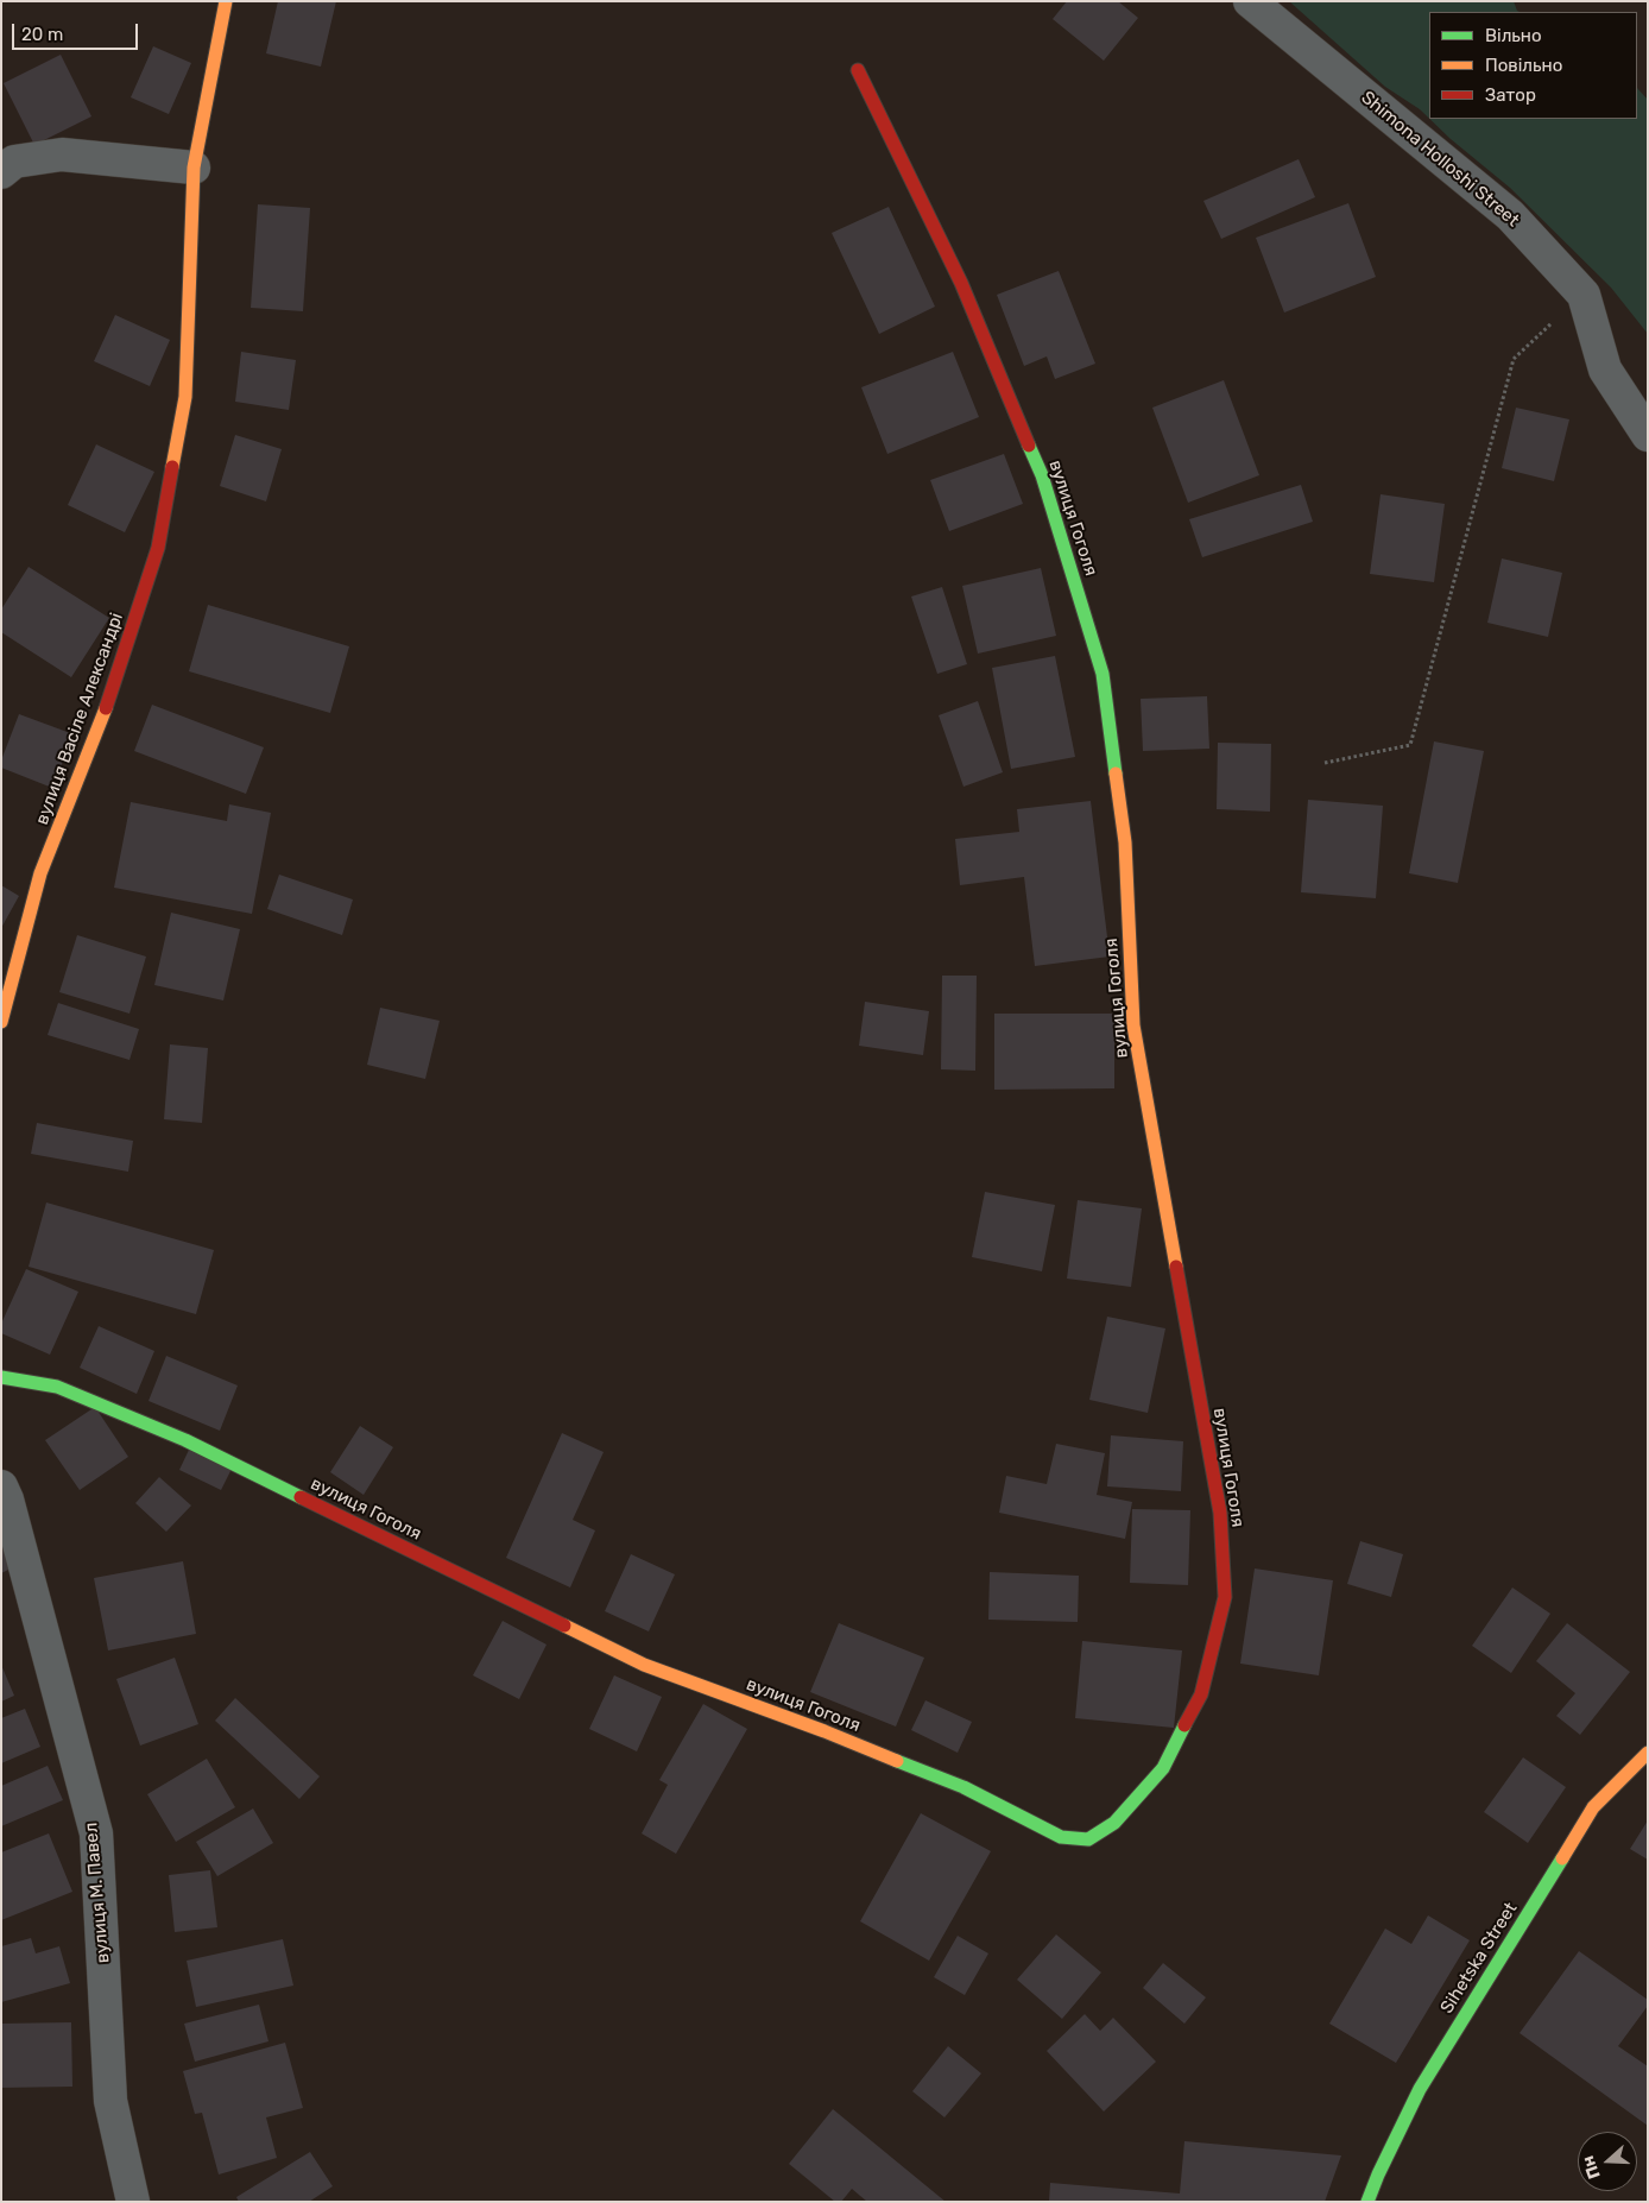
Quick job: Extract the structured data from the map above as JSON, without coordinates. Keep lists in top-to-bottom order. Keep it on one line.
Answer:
{"streets":{"street":["Shimona Holloshi Street","вулиця Гоголя","вулиця Васіле Александрі","вулиця М. Павел","Sihetska Street"]},"legend":["Вільно","Повільно","Затор"],"scale_bar":"20 m","north":"left"}
